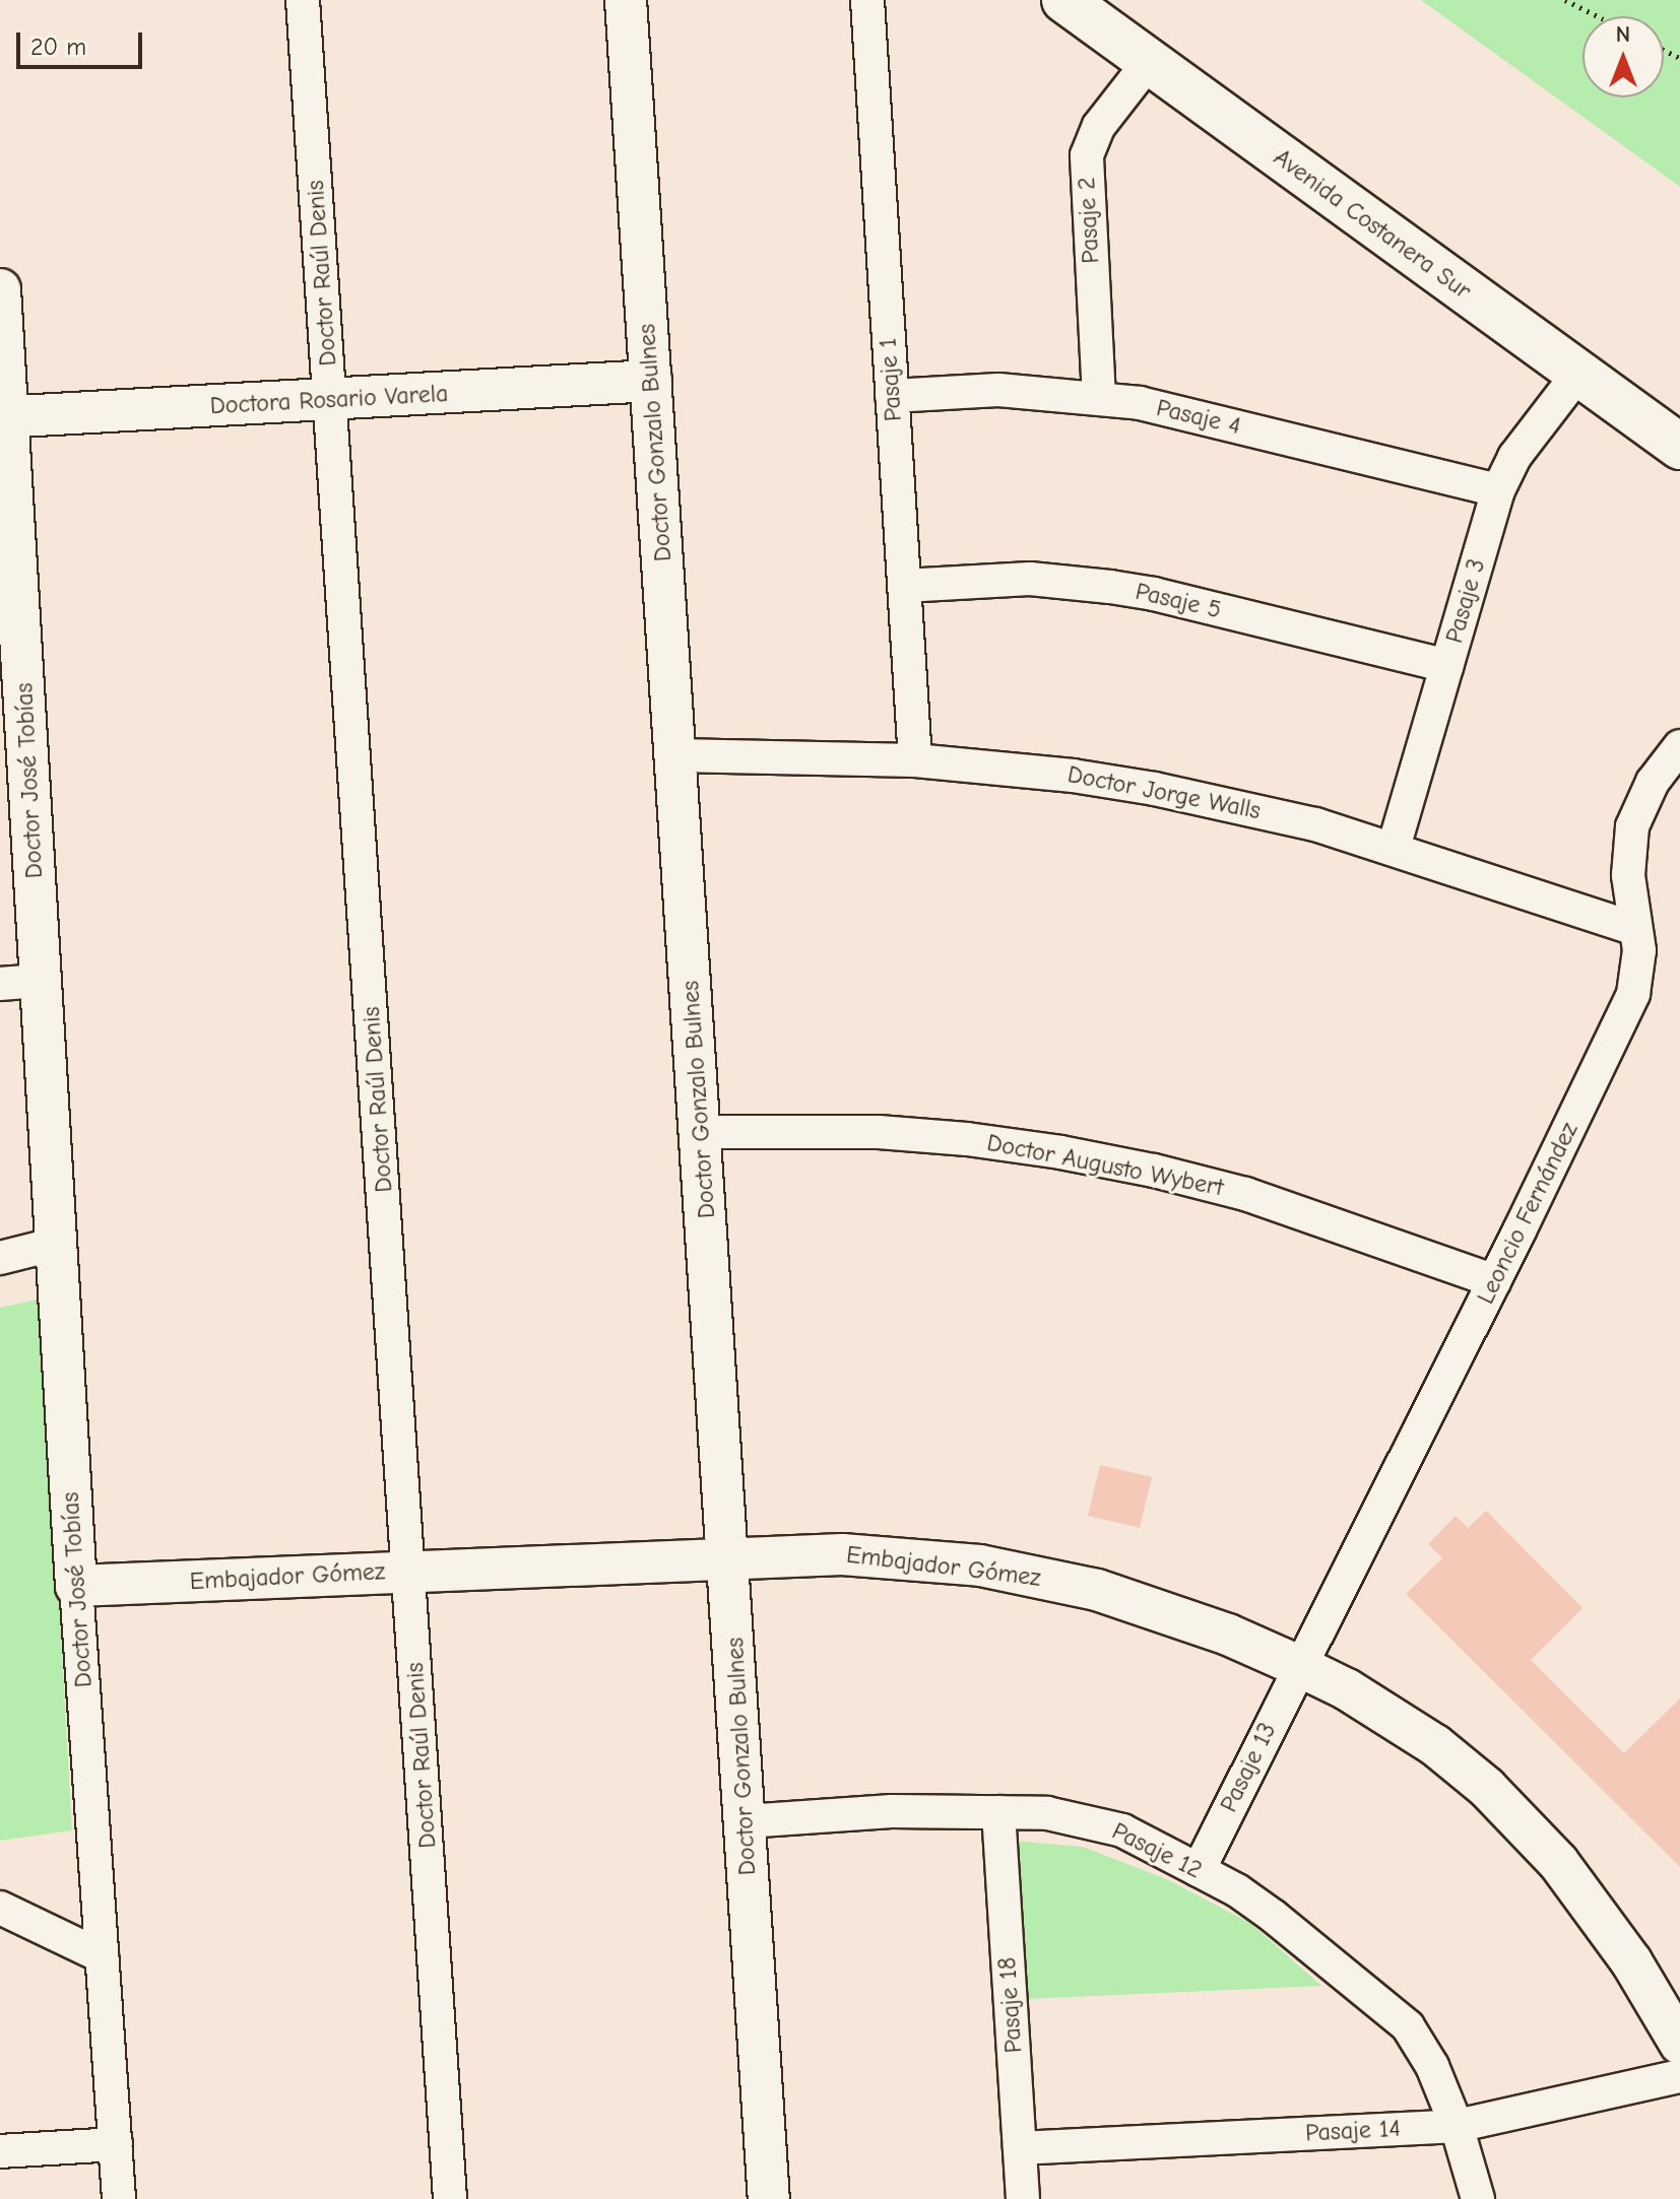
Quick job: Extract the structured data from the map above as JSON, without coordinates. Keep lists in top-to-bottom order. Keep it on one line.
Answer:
{"streets":{"main road":["Avenida Costanera Sur"],"street":["Pasaje 2","Doctor Raúl Denis","Pasaje 1","Doctora Rosario Varela","Pasaje 4","Doctor Gonzalo Bulnes","Pasaje 5","Pasaje 3","Doctor José Tobías","Doctor Jorge Walls","Doctor Augusto Wybert","Leoncio Fernández","Embajador Gómez","Pasaje 13","Pasaje 12","Pasaje 18","Pasaje 14"]},"crossings":[["Pasaje 2","Avenida Costanera Sur"],["Pasaje 2","Pasaje 4"],["Avenida Costanera Sur","Pasaje 3"],["Doctor Raúl Denis","Doctora Rosario Varela"],["Doctor Raúl Denis","Embajador Gómez"],["Pasaje 1","Pasaje 4"],["Pasaje 1","Pasaje 5"],["Pasaje 1","Doctor Jorge Walls"],["Doctora Rosario Varela","Doctor Gonzalo Bulnes"],["Doctora Rosario Varela","Doctor José Tobías"],["Pasaje 4","Pasaje 3"],["Doctor Gonzalo Bulnes","Doctor Jorge Walls"],["Doctor Gonzalo Bulnes","Doctor Augusto Wybert"],["Doctor Gonzalo Bulnes","Embajador Gómez"],["Doctor Gonzalo Bulnes","Pasaje 12"],["Pasaje 5","Pasaje 3"],["Pasaje 3","Doctor Jorge Walls"],["Doctor José Tobías","Embajador Gómez"],["Doctor Jorge Walls","Leoncio Fernández"],["Doctor Augusto Wybert","Leoncio Fernández"],["Leoncio Fernández","Embajador Gómez"],["Leoncio Fernández","Pasaje 13"],["Embajador Gómez","Pasaje 13"],["Pasaje 13","Pasaje 12"],["Pasaje 12","Pasaje 18"],["Pasaje 12","Pasaje 14"],["Pasaje 18","Pasaje 14"]],"scale_bar":"20 m","north":"top"}
